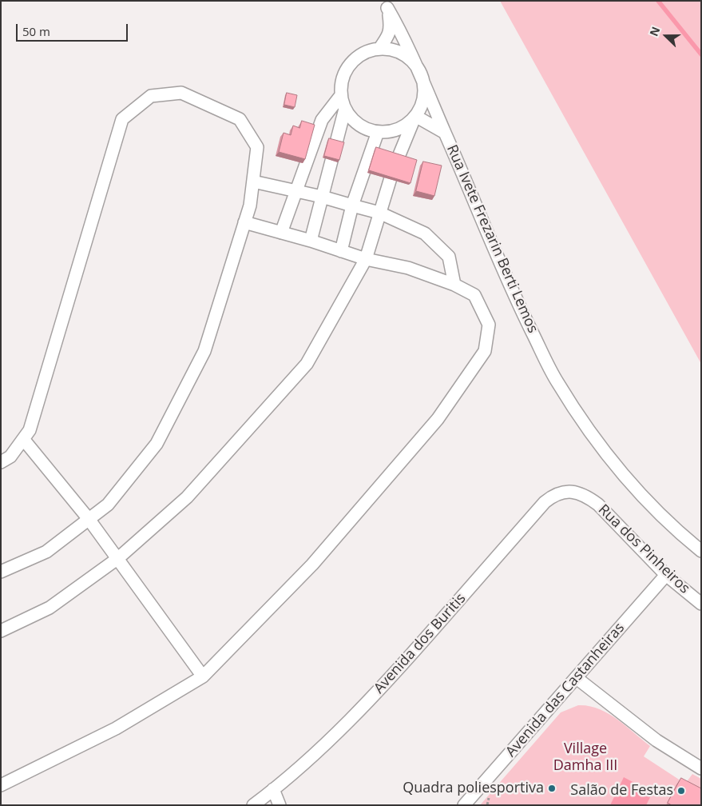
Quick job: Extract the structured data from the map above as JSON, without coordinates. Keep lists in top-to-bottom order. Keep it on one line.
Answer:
{"streets":{"street":["Rua Ivete Frezarin Berti Lemos","Rua dos Pinheiros","Avenida dos Buritis","Avenida das Castanheiras"]},"crossings":[["Rua dos Pinheiros","Avenida dos Buritis"],["Rua dos Pinheiros","Avenida das Castanheiras"]],"parks":["Village Damha III"],"places":["Quadra poliesportiva","Salão de Festas"],"scale_bar":"50 m","north":"left"}
